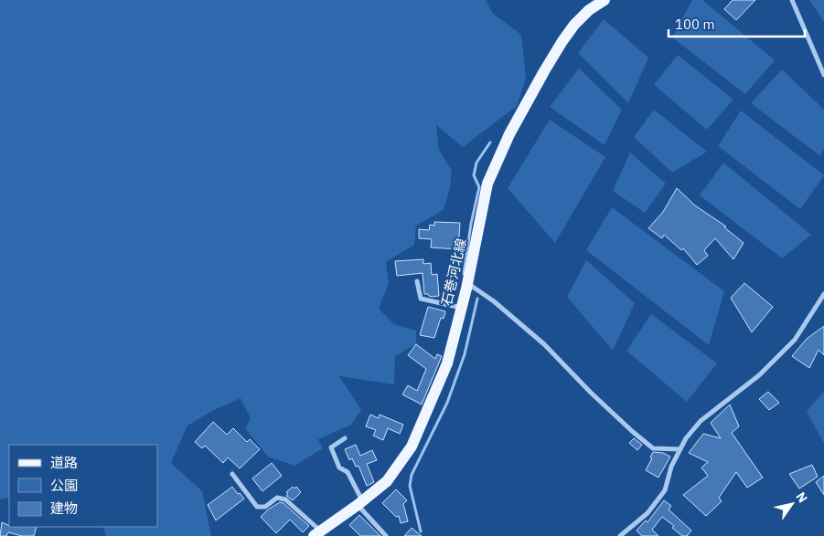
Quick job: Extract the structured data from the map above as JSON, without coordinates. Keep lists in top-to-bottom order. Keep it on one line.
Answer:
{"streets":{"main road":["石巻河北線"]},"legend":["道路","公園","建物"],"scale_bar":"100 m","north":"top right"}
